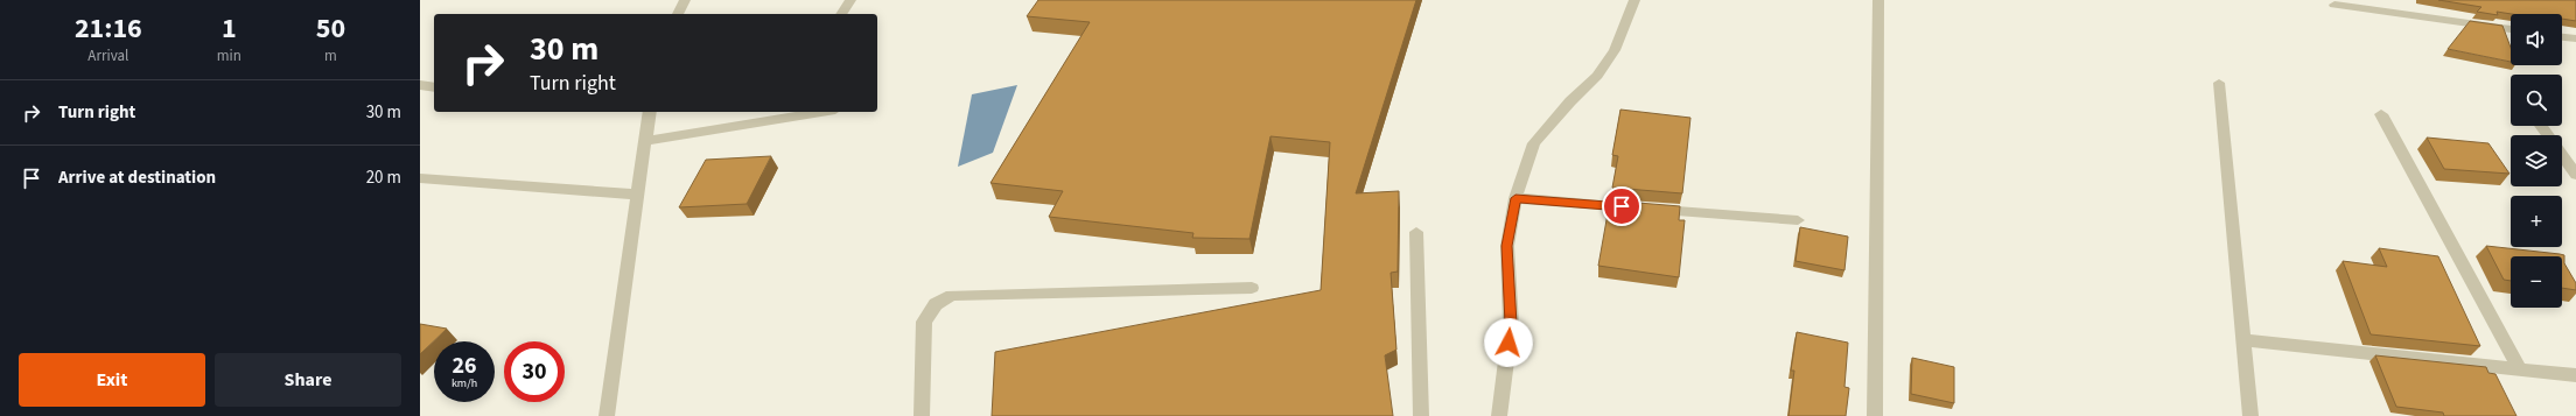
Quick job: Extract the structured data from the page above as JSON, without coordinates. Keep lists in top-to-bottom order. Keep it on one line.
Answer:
{"page":{"eta":["21:16","Arrival","1","min","50","m"],"map_buttons":["+","−"],"turn":["30 m","Turn right"],"list":[{"name":"Turn right","value":"30 m"},{"name":"Arrive at destination","value":"20 m"}],"speed":"26 km/h","limit":"30","buttons":["Exit","Share"]}}
